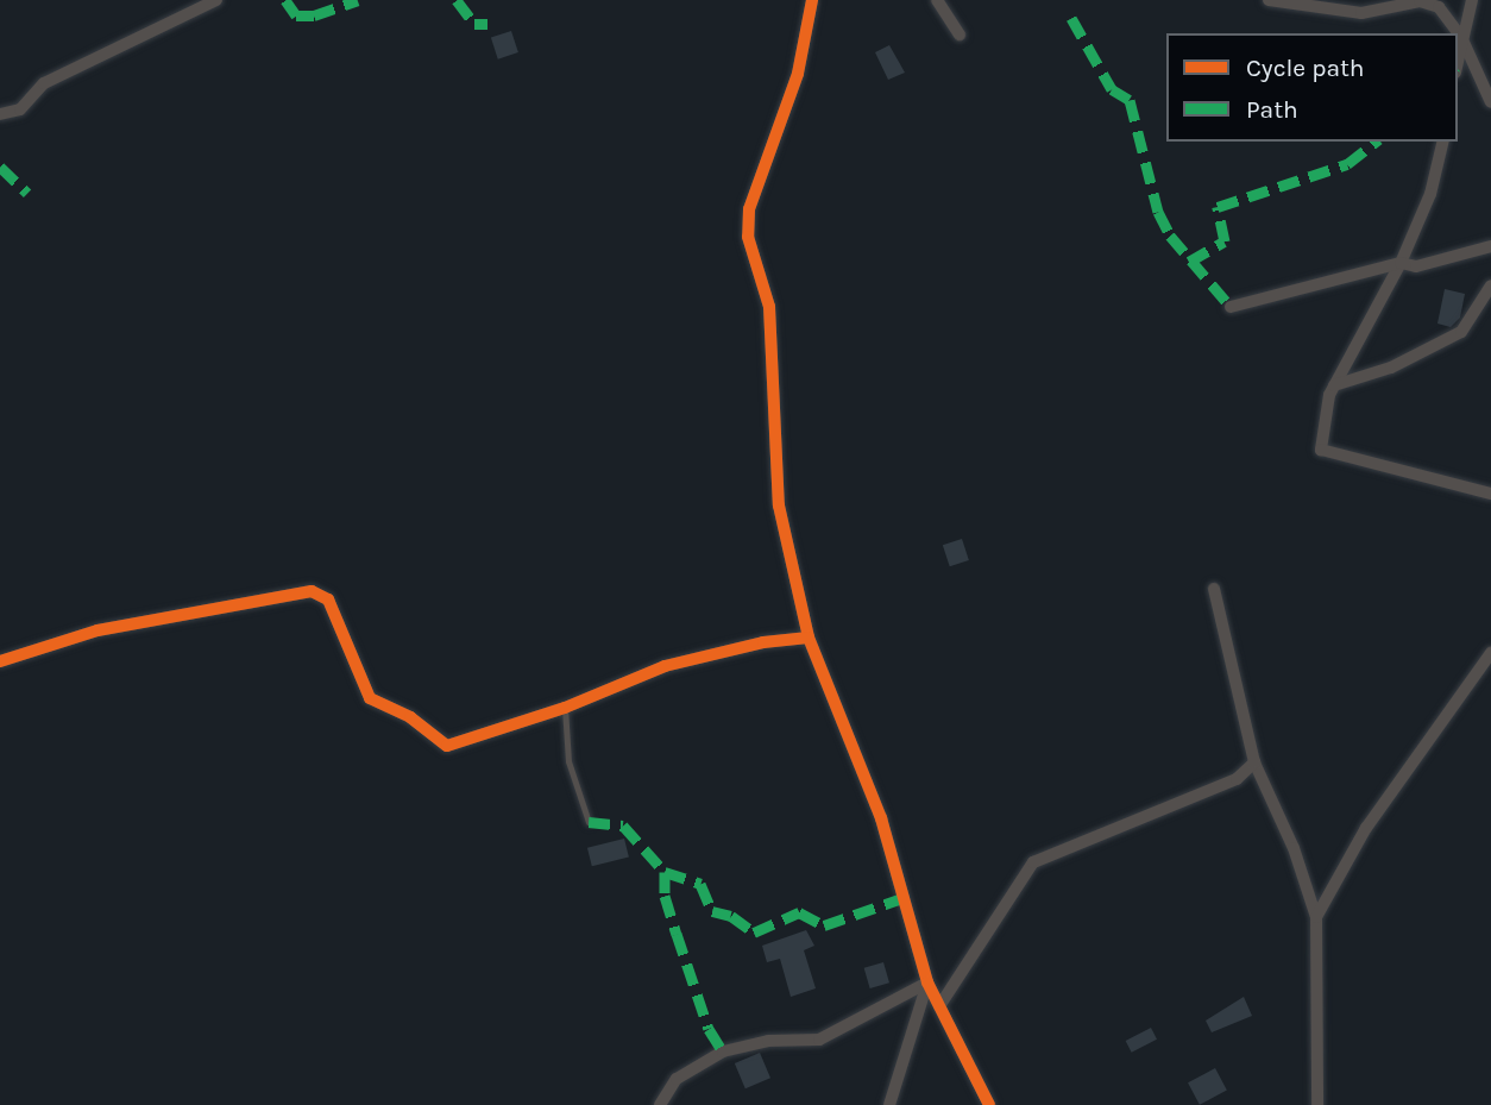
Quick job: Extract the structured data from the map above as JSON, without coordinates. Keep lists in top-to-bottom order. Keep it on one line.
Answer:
{"legend":["Cycle path","Path"]}
